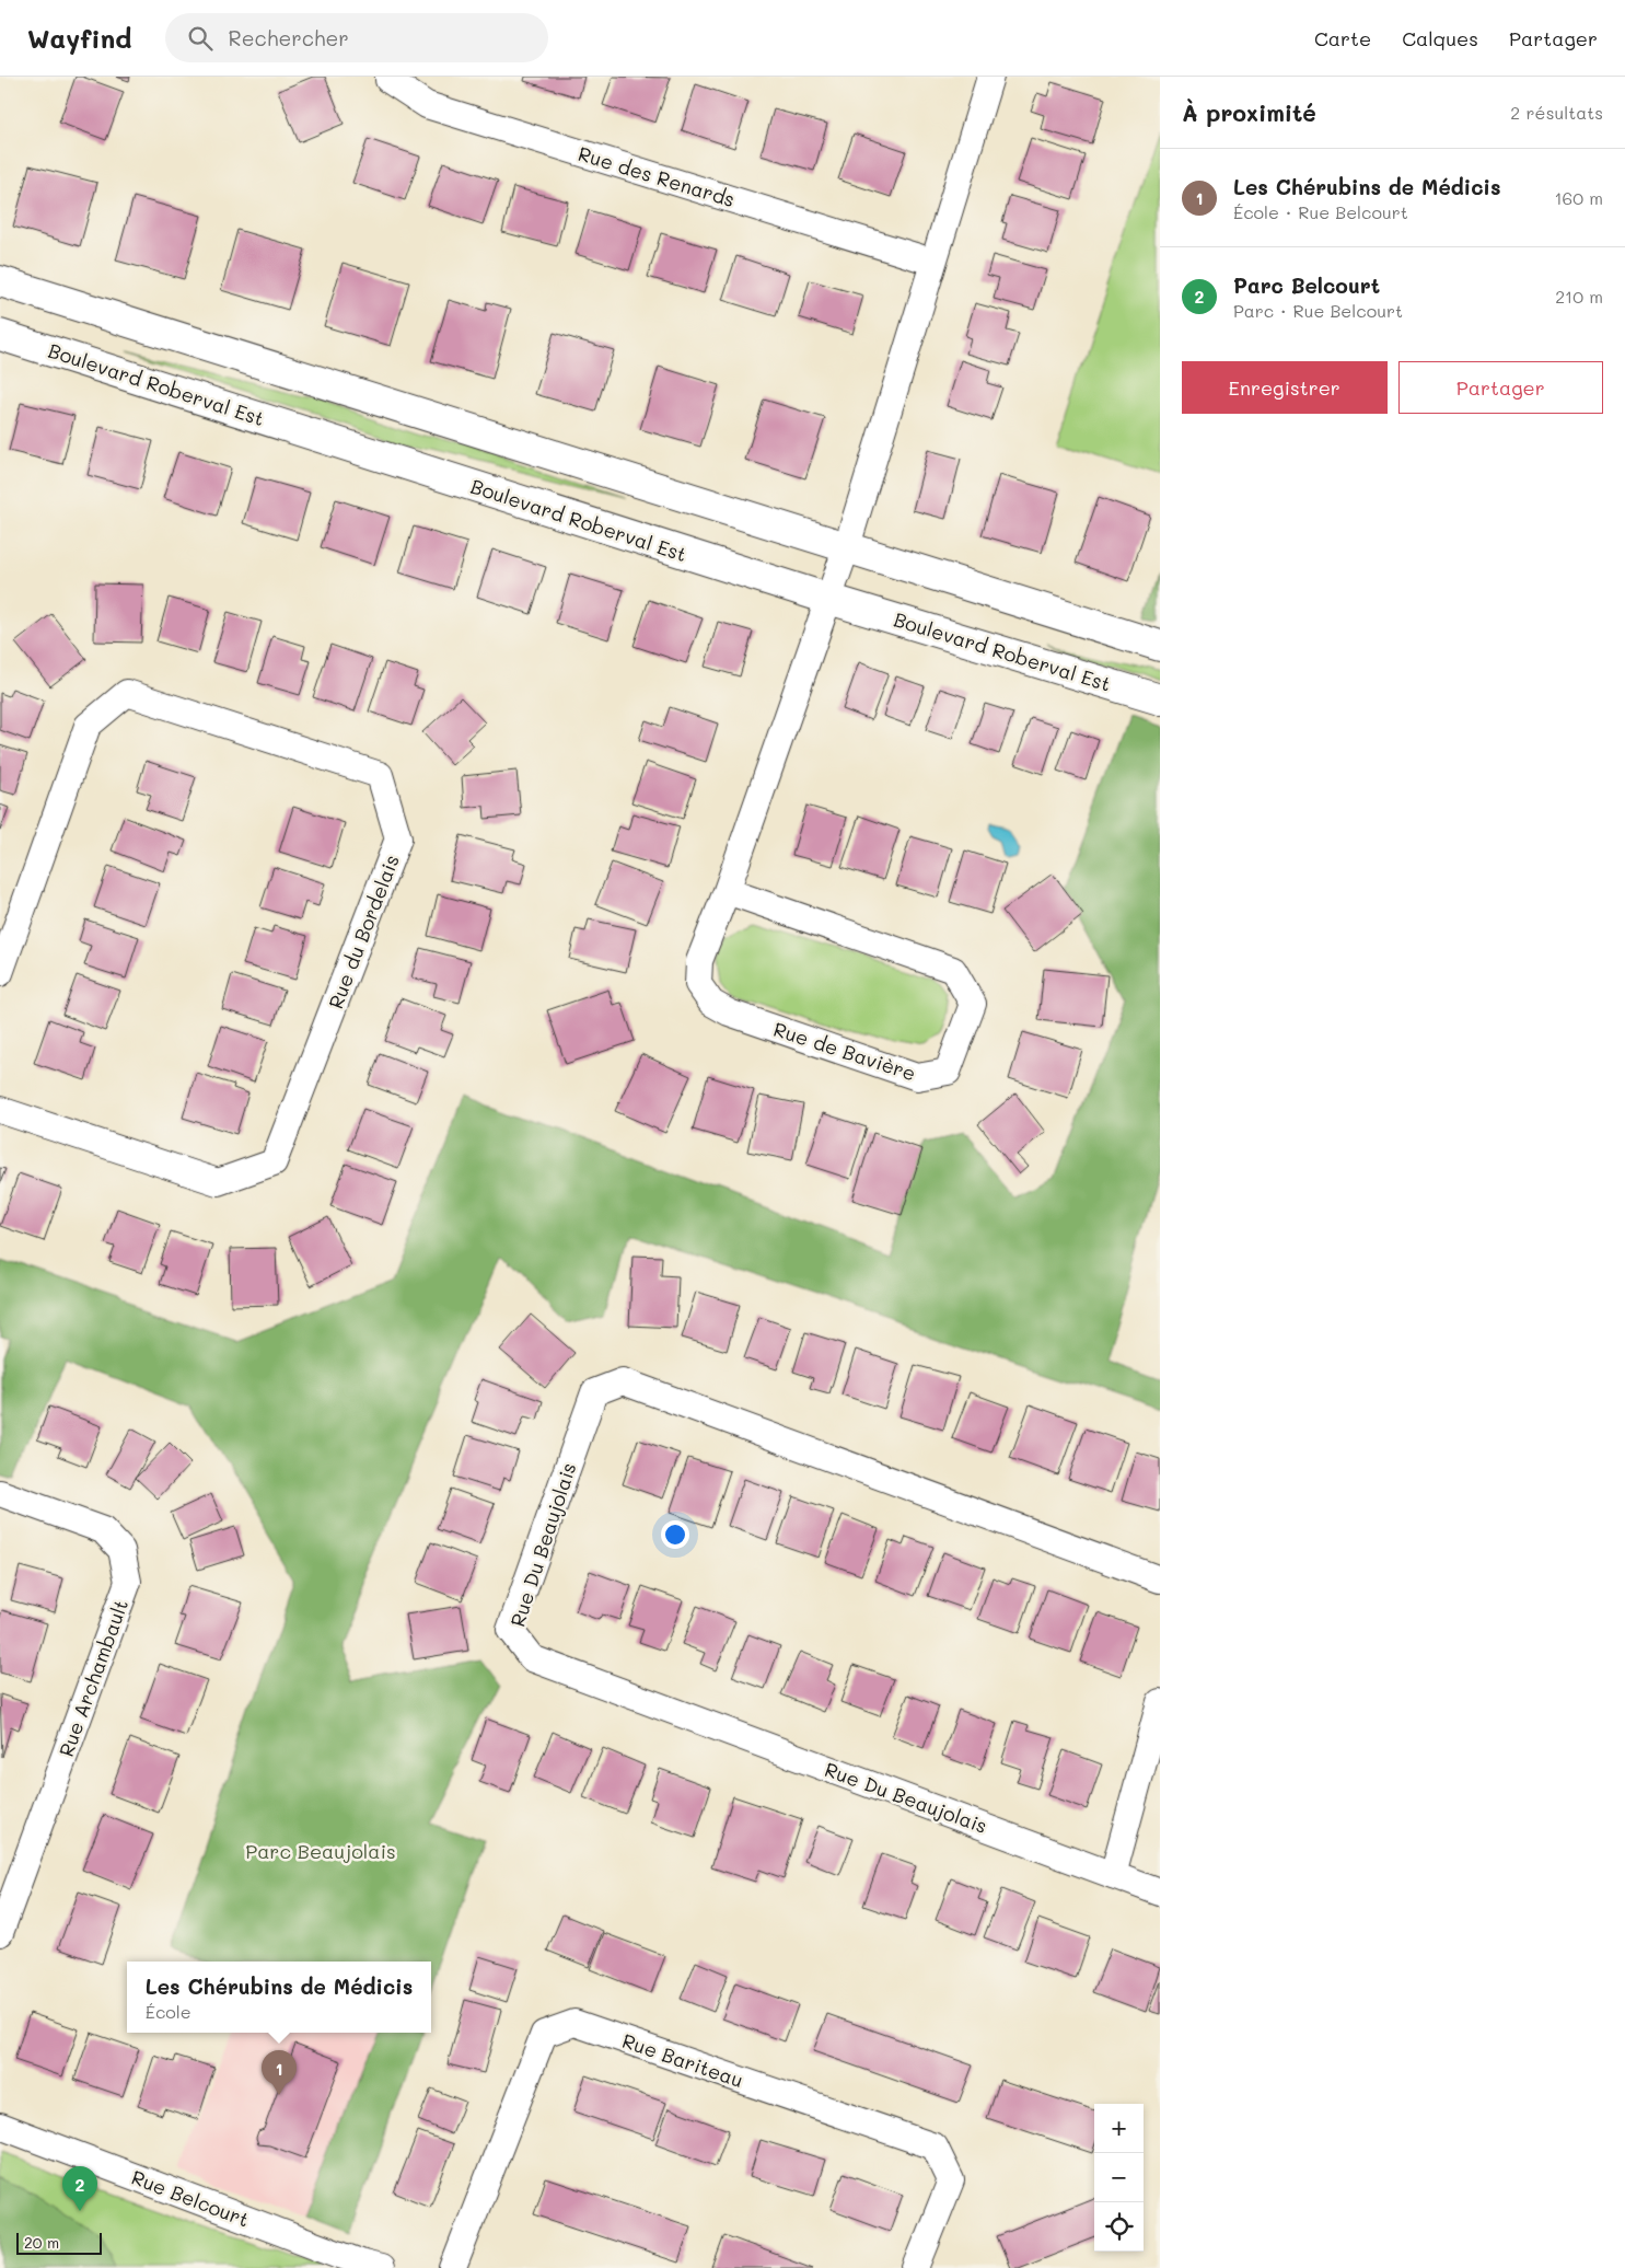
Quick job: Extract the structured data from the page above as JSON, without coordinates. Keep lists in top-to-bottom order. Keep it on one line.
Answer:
{"streets":{"street":["Rue des Renards","Boulevard Roberval Est","Rue du Bordelais","Rue de Bavière","Rue Du Beaujolais","Rue Archambault","Rue Bariteau","Rue Belcourt"]},"crossings":[["Boulevard Roberval Est","Rue de Bavière"]],"parks":["Parc Beaujolais"],"scale_bar":"20 m","page":{"header":"Wayfind","search":"Rechercher","nav":["Carte","Calques","Partager"],"heading":["À proximité","2 résultats"],"list":[{"mark":"1","name":"Les Chérubins de Médicis","note":"École · Rue Belcourt","value":"160 m"},{"mark":"2","name":"Parc Belcourt","note":"Parc · Rue Belcourt","value":"210 m"}],"buttons":["Enregistrer","Partager"],"popup":["Les Chérubins de Médicis","École"],"pins":["1","2"],"map_buttons":["+","−"],"scale":"20 m"}}
